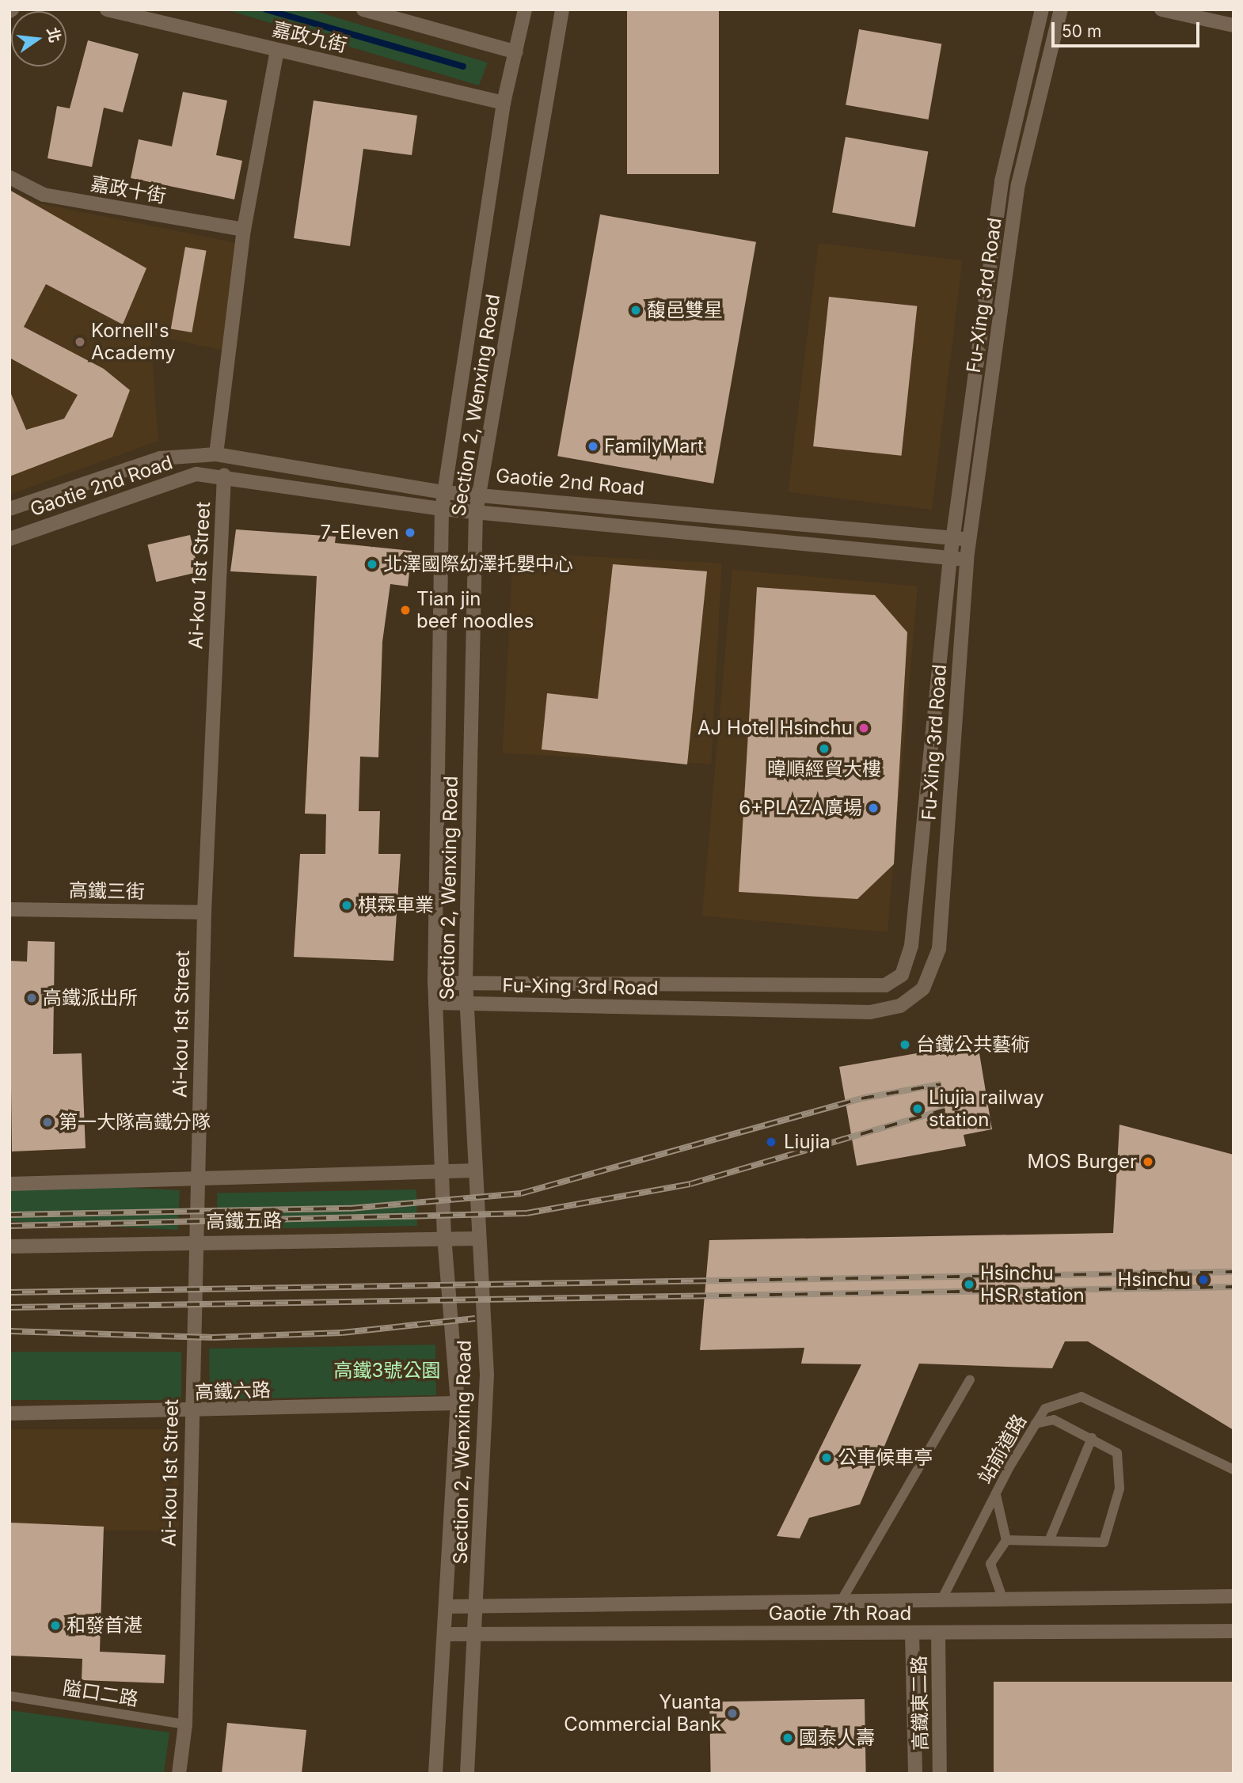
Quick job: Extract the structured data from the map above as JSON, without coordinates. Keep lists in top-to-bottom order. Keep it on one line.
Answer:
{"streets":{"street":["嘉政九街","嘉政十街","Fu-Xing 3rd Road","Section 2, Wenxing Road","Gaotie 2nd Road","Ai-kou 1st Street","高鐵三街","高鐵五路","高鐵六路","Gaotie 7th Road","高鐵東二路"],"lane":["站前道路","隘口二路"]},"crossings":[["嘉政九街","Section 2, Wenxing Road"],["Fu-Xing 3rd Road","Section 2, Wenxing Road"],["Fu-Xing 3rd Road","Gaotie 2nd Road"],["Section 2, Wenxing Road","Gaotie 2nd Road"],["Section 2, Wenxing Road","高鐵五路"],["Section 2, Wenxing Road","高鐵六路"],["Section 2, Wenxing Road","Gaotie 7th Road"],["Gaotie 2nd Road","Ai-kou 1st Street"],["Ai-kou 1st Street","高鐵三街"],["Ai-kou 1st Street","高鐵五路"],["Ai-kou 1st Street","高鐵六路"],["Ai-kou 1st Street","隘口二路"],["站前道路","Gaotie 7th Road"],["Gaotie 7th Road","高鐵東二路"]],"parks":["高鐵3號公園"],"places":["馥邑雙星","Kornell's Academy","FamilyMart","7-Eleven","北澤國際幼澤托嬰中心","Tian jin beef noodles","AJ Hotel Hsinchu","暐順經貿大樓","6+PLAZA廣場","棋霖車業","高鐵派出所","台鐵公共藝術","Liujia railway station","第一大隊高鐵分隊","Liujia","MOS Burger","Hsinchu","Hsinchu HSR station","公車候車亭","和發首湛","Yuanta Commercial Bank","國泰人壽"],"scale_bar":"50 m","north":"right"}
